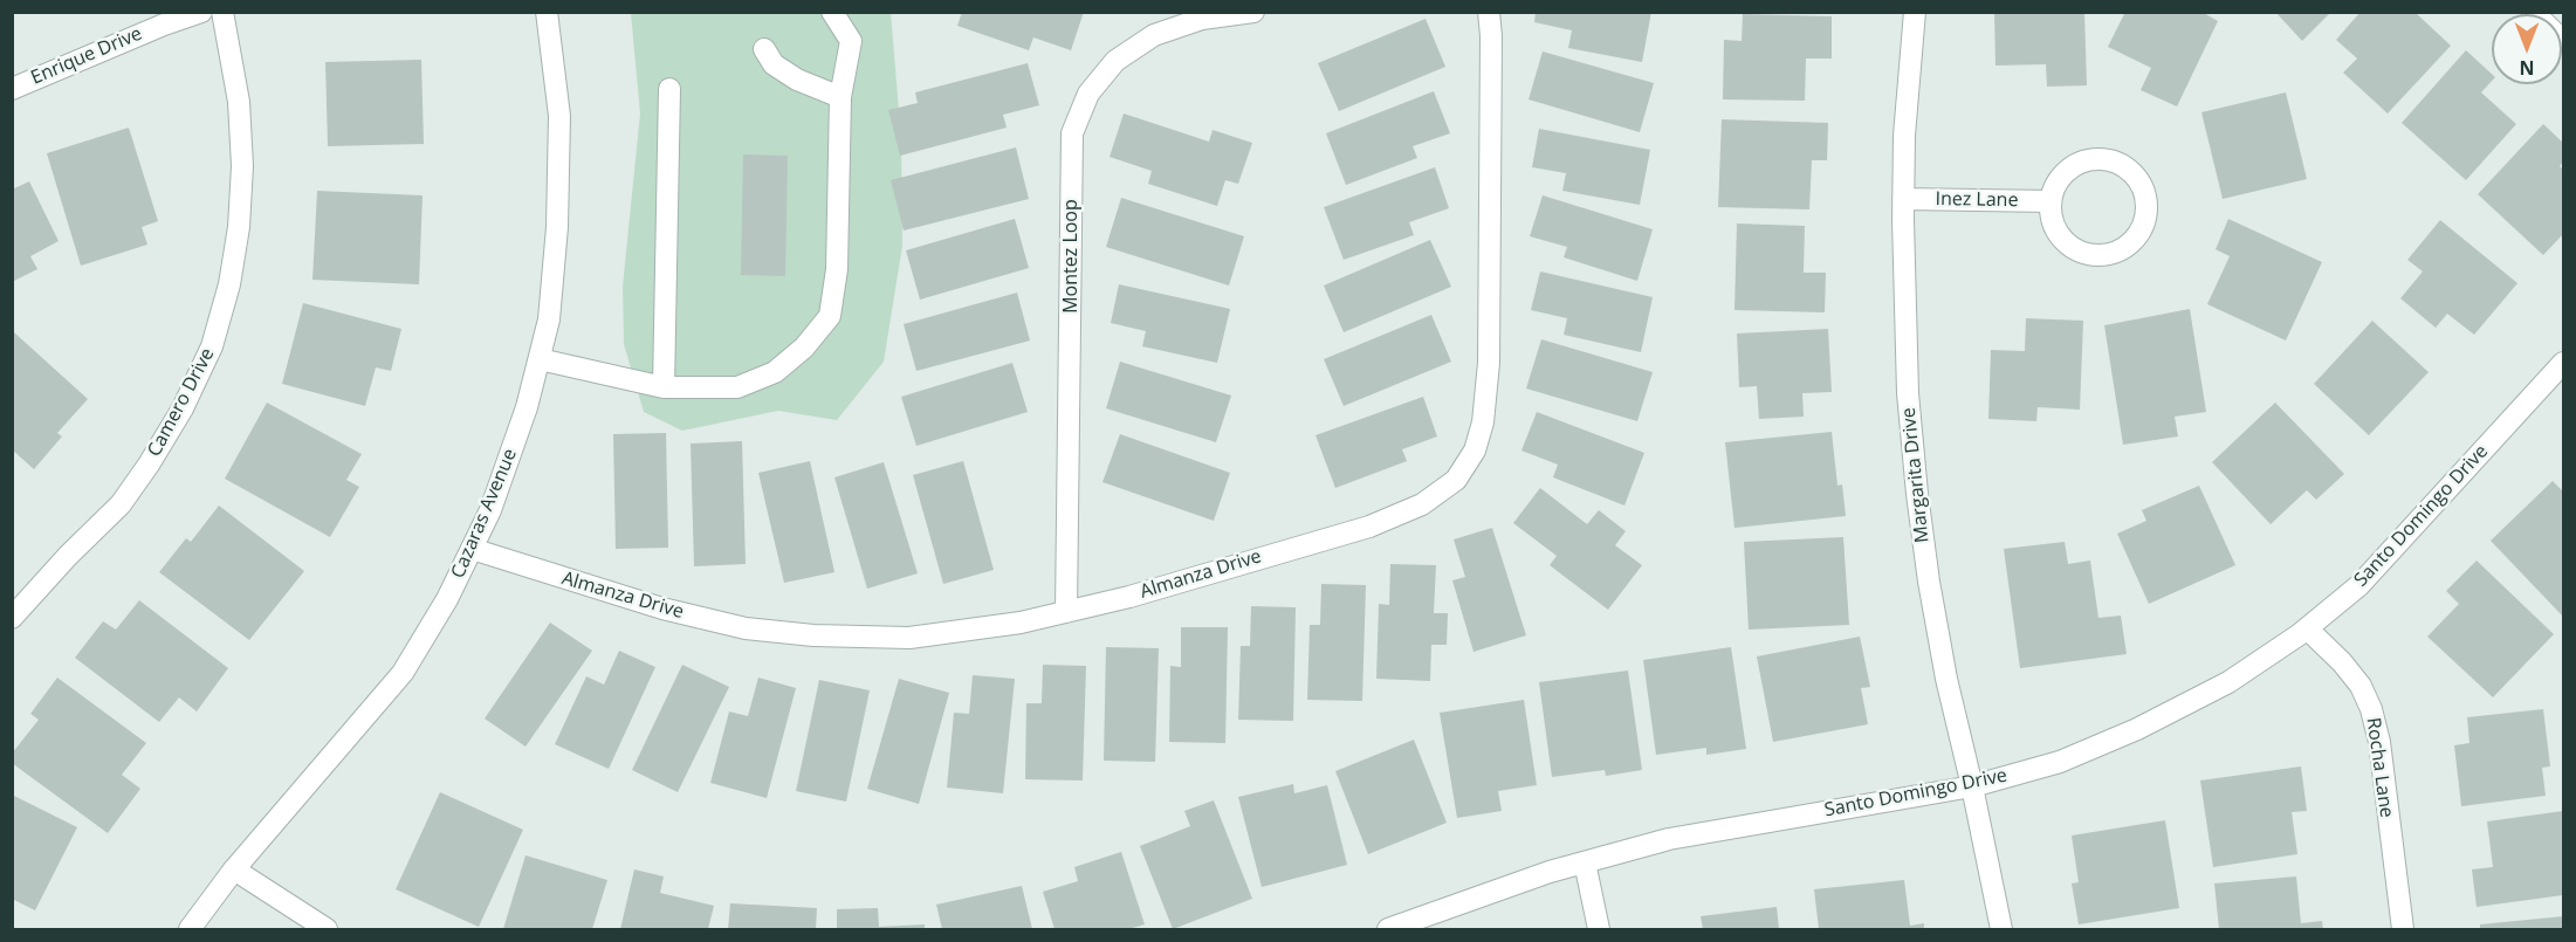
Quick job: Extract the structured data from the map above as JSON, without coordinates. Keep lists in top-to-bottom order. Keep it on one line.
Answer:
{"streets":{"street":["Enrique Drive","Inez Lane","Montez Loop","Camero Drive","Margarita Drive","Cazaras Avenue","Santo Domingo Drive","Almanza Drive","Rocha Lane"]},"crossings":[["Inez Lane","Margarita Drive"],["Montez Loop","Almanza Drive"],["Margarita Drive","Santo Domingo Drive"],["Cazaras Avenue","Almanza Drive"],["Santo Domingo Drive","Rocha Lane"]],"north":"bottom"}
